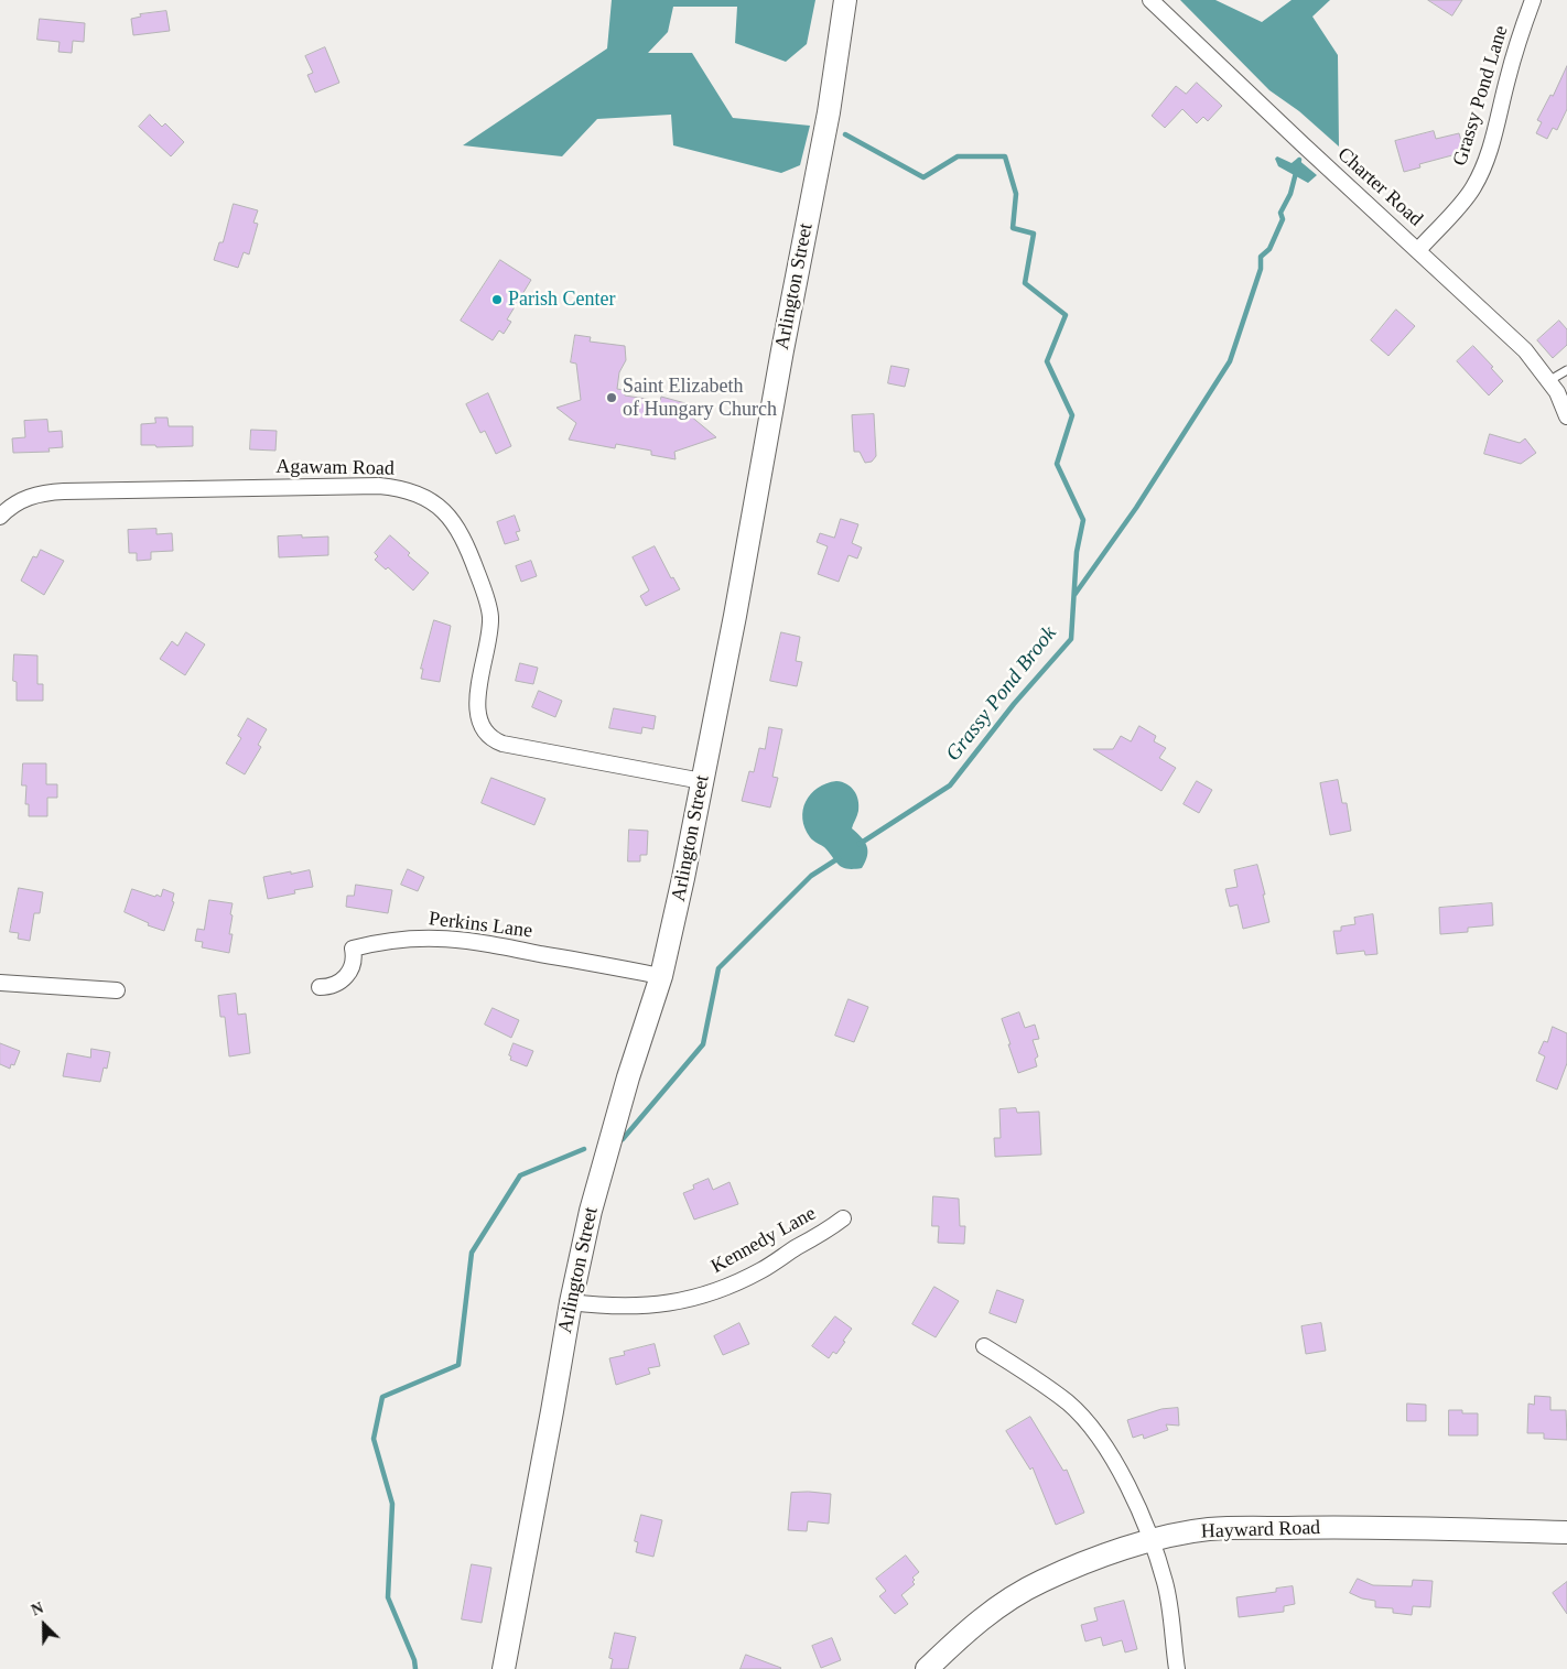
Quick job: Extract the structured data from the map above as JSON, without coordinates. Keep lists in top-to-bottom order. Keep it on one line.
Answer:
{"streets":{"street":["Grassy Pond Lane","Charter Road","Arlington Street","Agawam Road","Perkins Lane","Kennedy Lane","Hayward Road"]},"crossings":[["Grassy Pond Lane","Charter Road"],["Arlington Street","Agawam Road"],["Arlington Street","Perkins Lane"],["Arlington Street","Kennedy Lane"]],"water":["Grassy Pond Brook"],"places":["Parish Center","Saint Elizabeth of Hungary Church"],"north":"top left"}
